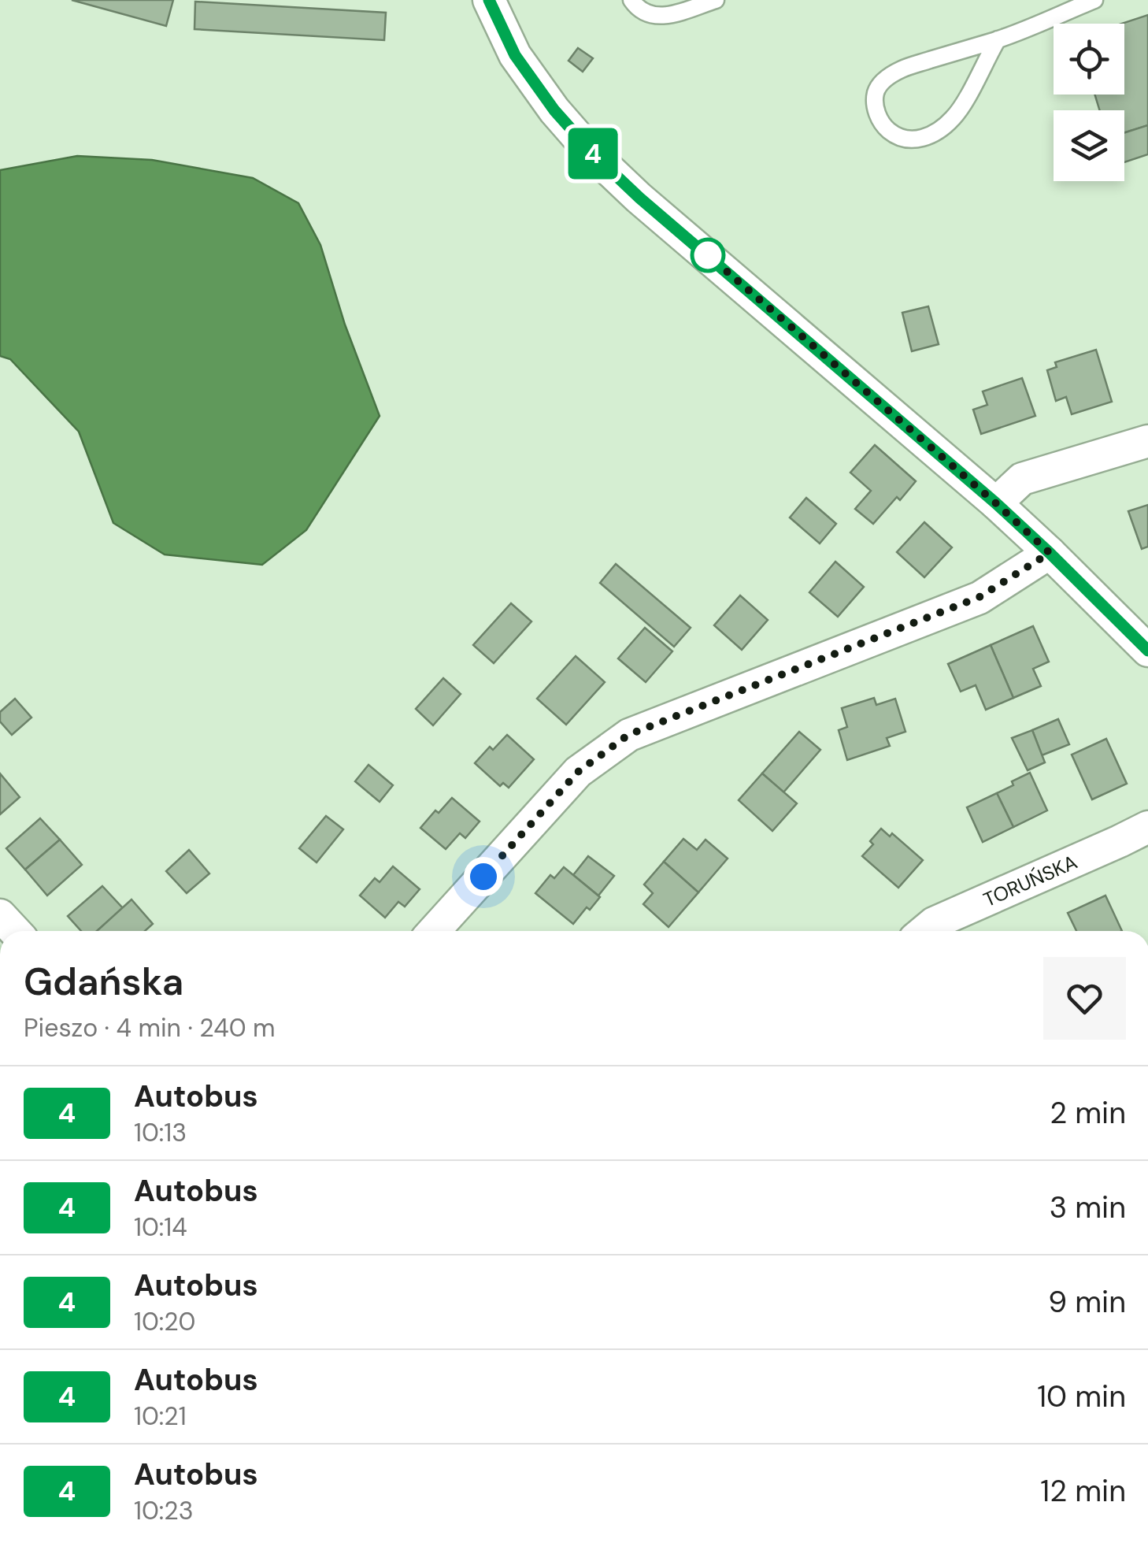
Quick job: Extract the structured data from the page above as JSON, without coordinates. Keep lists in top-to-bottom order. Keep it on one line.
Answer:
{"streets":{"street":["TORUŃSKA"]},"lines":["bus line 4"],"page":{"on_map":"4","heading":["Gdańska","Pieszo · 4 min · 240 m"],"list":[{"mark":"4","name":"Autobus","note":"10:13","value":"2 min"},{"mark":"4","name":"Autobus","note":"10:14","value":"3 min"},{"mark":"4","name":"Autobus","note":"10:20","value":"9 min"},{"mark":"4","name":"Autobus","note":"10:21","value":"10 min"},{"mark":"4","name":"Autobus","note":"10:23","value":"12 min"}]}}
